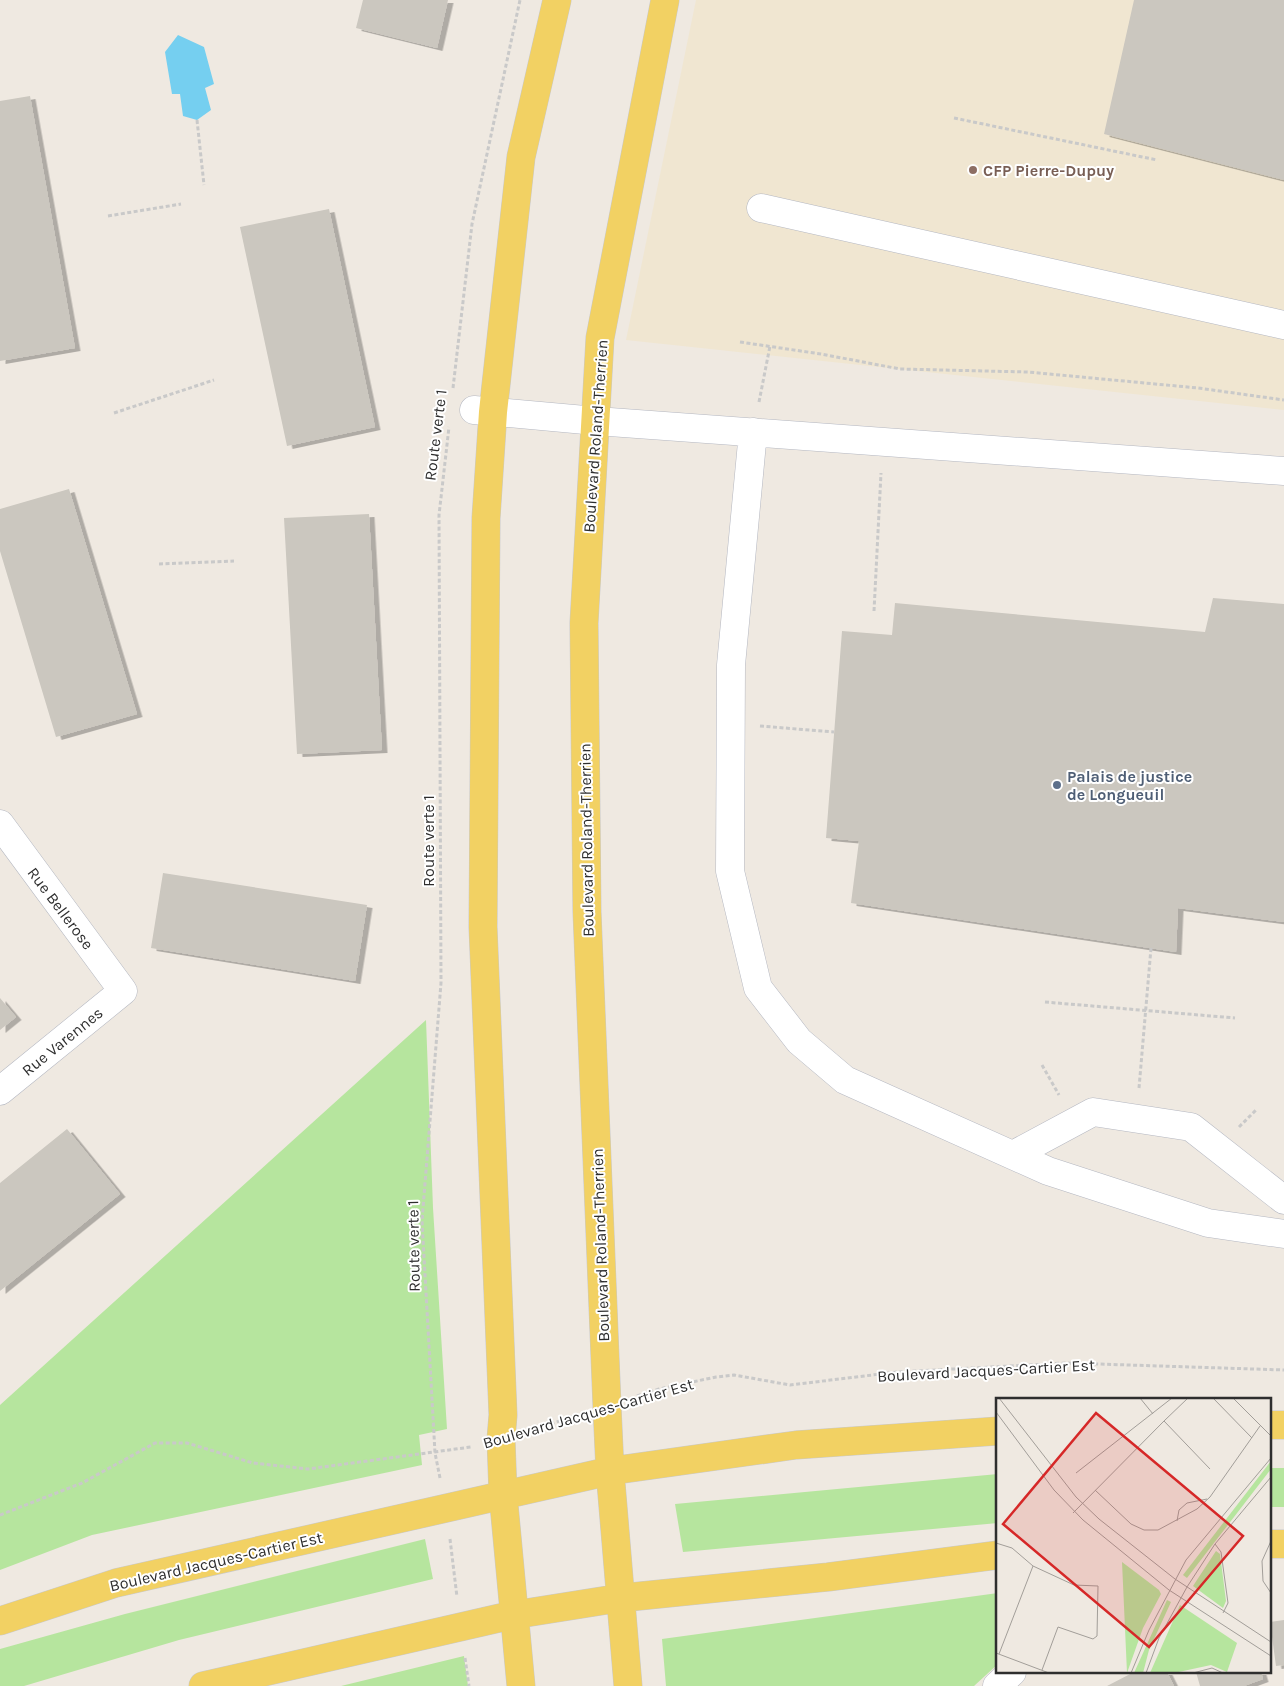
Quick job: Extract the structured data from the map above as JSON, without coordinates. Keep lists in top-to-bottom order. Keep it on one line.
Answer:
{"streets":{"main road":["Boulevard Roland-Therrien","Boulevard Jacques-Cartier Est"],"street":["Rue Bellerose","Rue Varennes"],"path":["Route verte 1"]},"crossings":[["Route verte 1","Boulevard Jacques-Cartier Est"],["Boulevard Roland-Therrien","Boulevard Jacques-Cartier Est"],["Rue Bellerose","Rue Varennes"]],"places":["CFP Pierre-Dupuy","Palais de justice de Longueuil"]}
